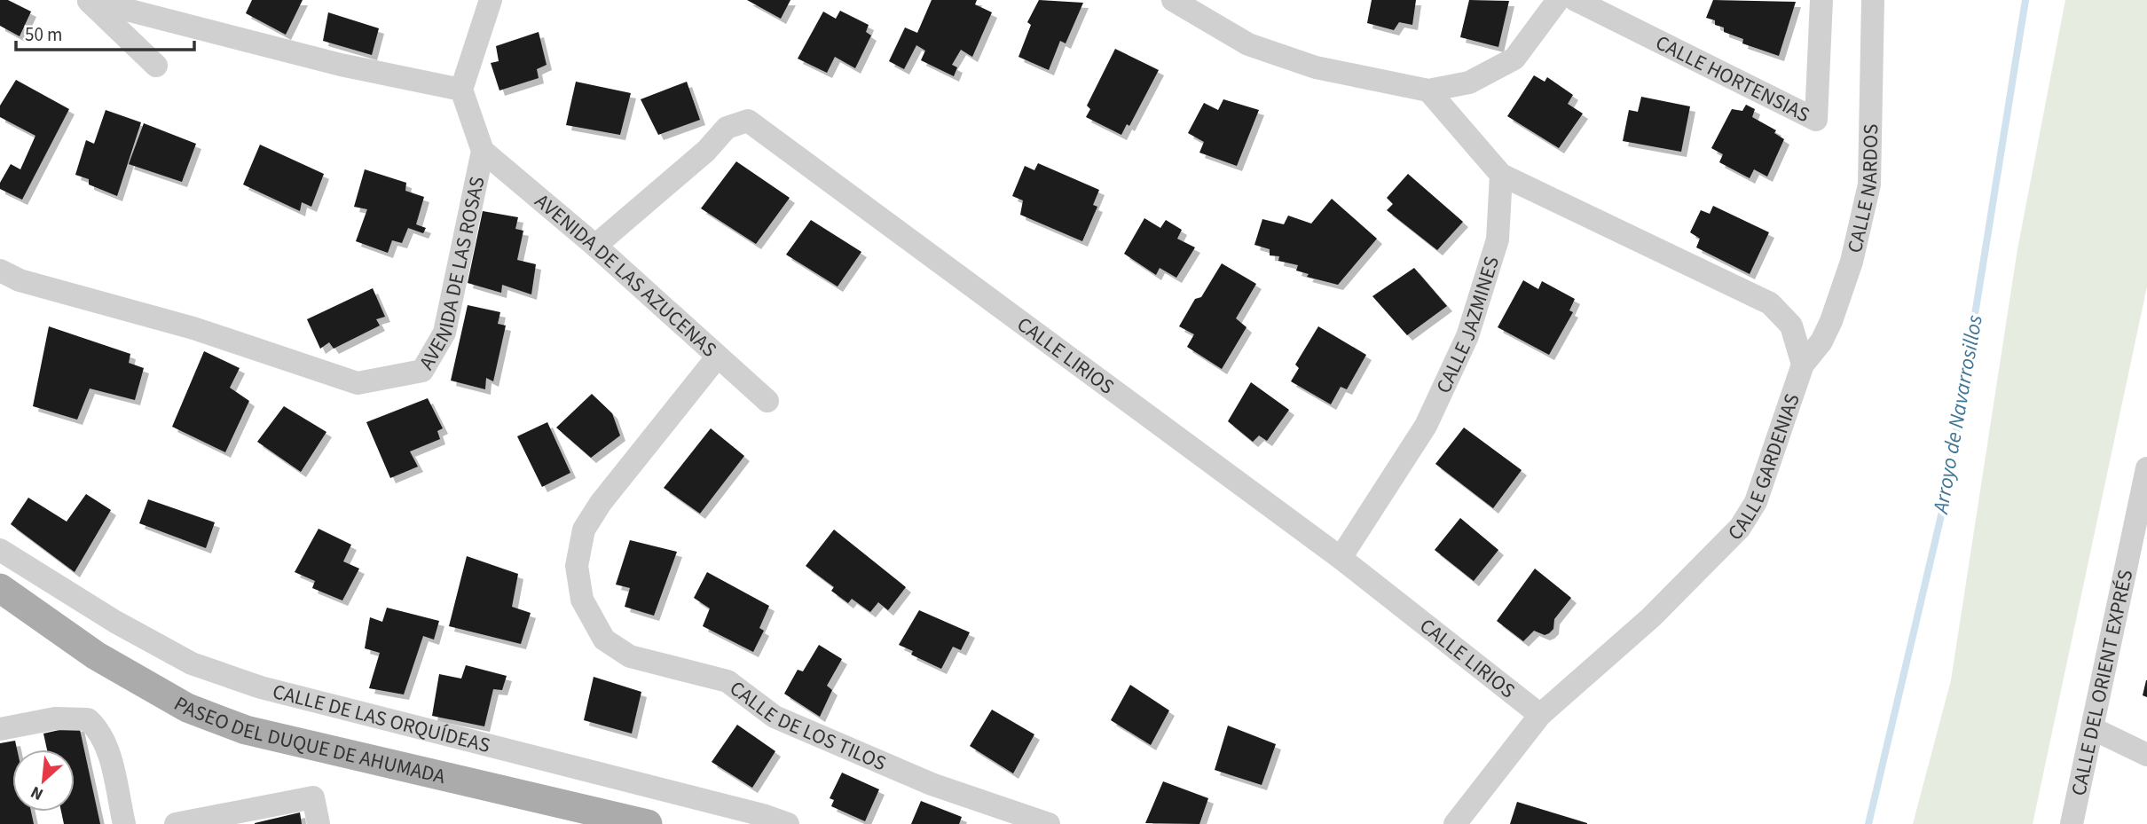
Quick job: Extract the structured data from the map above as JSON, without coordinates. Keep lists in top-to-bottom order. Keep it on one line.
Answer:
{"streets":{"main road":["PASEO DEL DUQUE DE AHUMADA"],"street":["CALLE HORTENSIAS","CALLE NARDOS","AVENIDA DE LAS ROSAS","AVENIDA DE LAS AZUCENAS","CALLE JAZMINES","CALLE LIRIOS","CALLE GARDENIAS","CALLE DEL ORIENT EXPRÉS","CALLE DE LAS ORQUÍDEAS","CALLE DE LOS TILOS"]},"crossings":[["CALLE NARDOS","CALLE GARDENIAS"],["AVENIDA DE LAS ROSAS","AVENIDA DE LAS AZUCENAS"],["AVENIDA DE LAS AZUCENAS","CALLE LIRIOS"],["AVENIDA DE LAS AZUCENAS","CALLE DE LOS TILOS"],["CALLE JAZMINES","CALLE LIRIOS"],["CALLE JAZMINES","CALLE GARDENIAS"],["CALLE LIRIOS","CALLE GARDENIAS"]],"water":["Arroyo de Navarrosillos"],"scale_bar":"50 m","north":"bottom left"}
